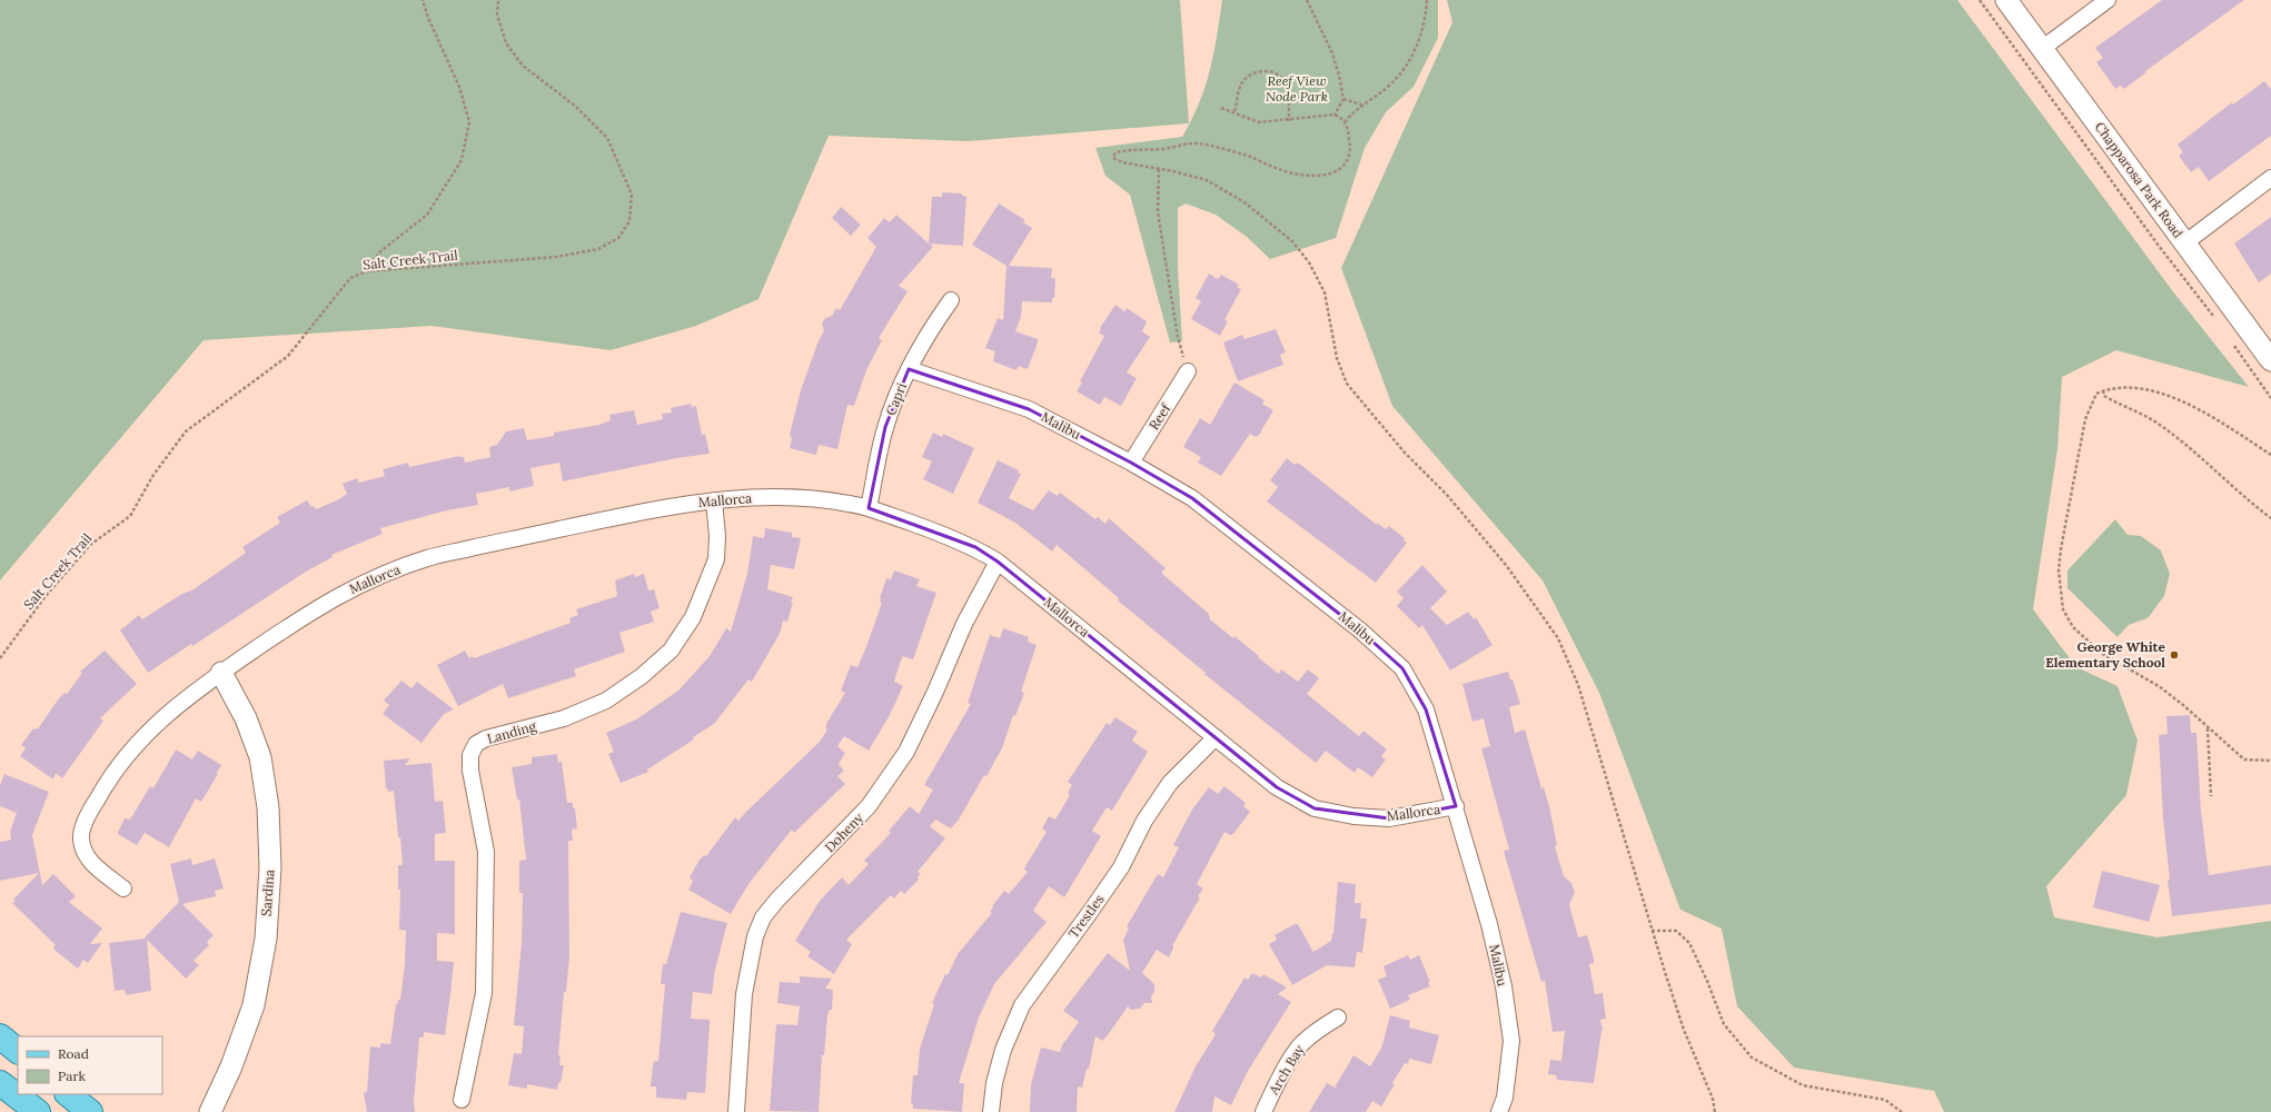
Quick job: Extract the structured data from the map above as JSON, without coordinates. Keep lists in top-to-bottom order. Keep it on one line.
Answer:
{"streets":{"street":["Chapparosa Park Road","Capri","Reef","Malibu","Mallorca","Landing","Doheny","Sardina","Trestles","Arch Bay"],"path":["Salt Creek Trail"]},"crossings":[["Capri","Malibu"],["Capri","Mallorca"],["Reef","Malibu"],["Malibu","Mallorca"],["Mallorca","Landing"],["Mallorca","Doheny"],["Mallorca","Sardina"],["Mallorca","Trestles"]],"parks":["Reef View Node Park"],"places":["George White Elementary School"],"legend":["Road","Park"]}
